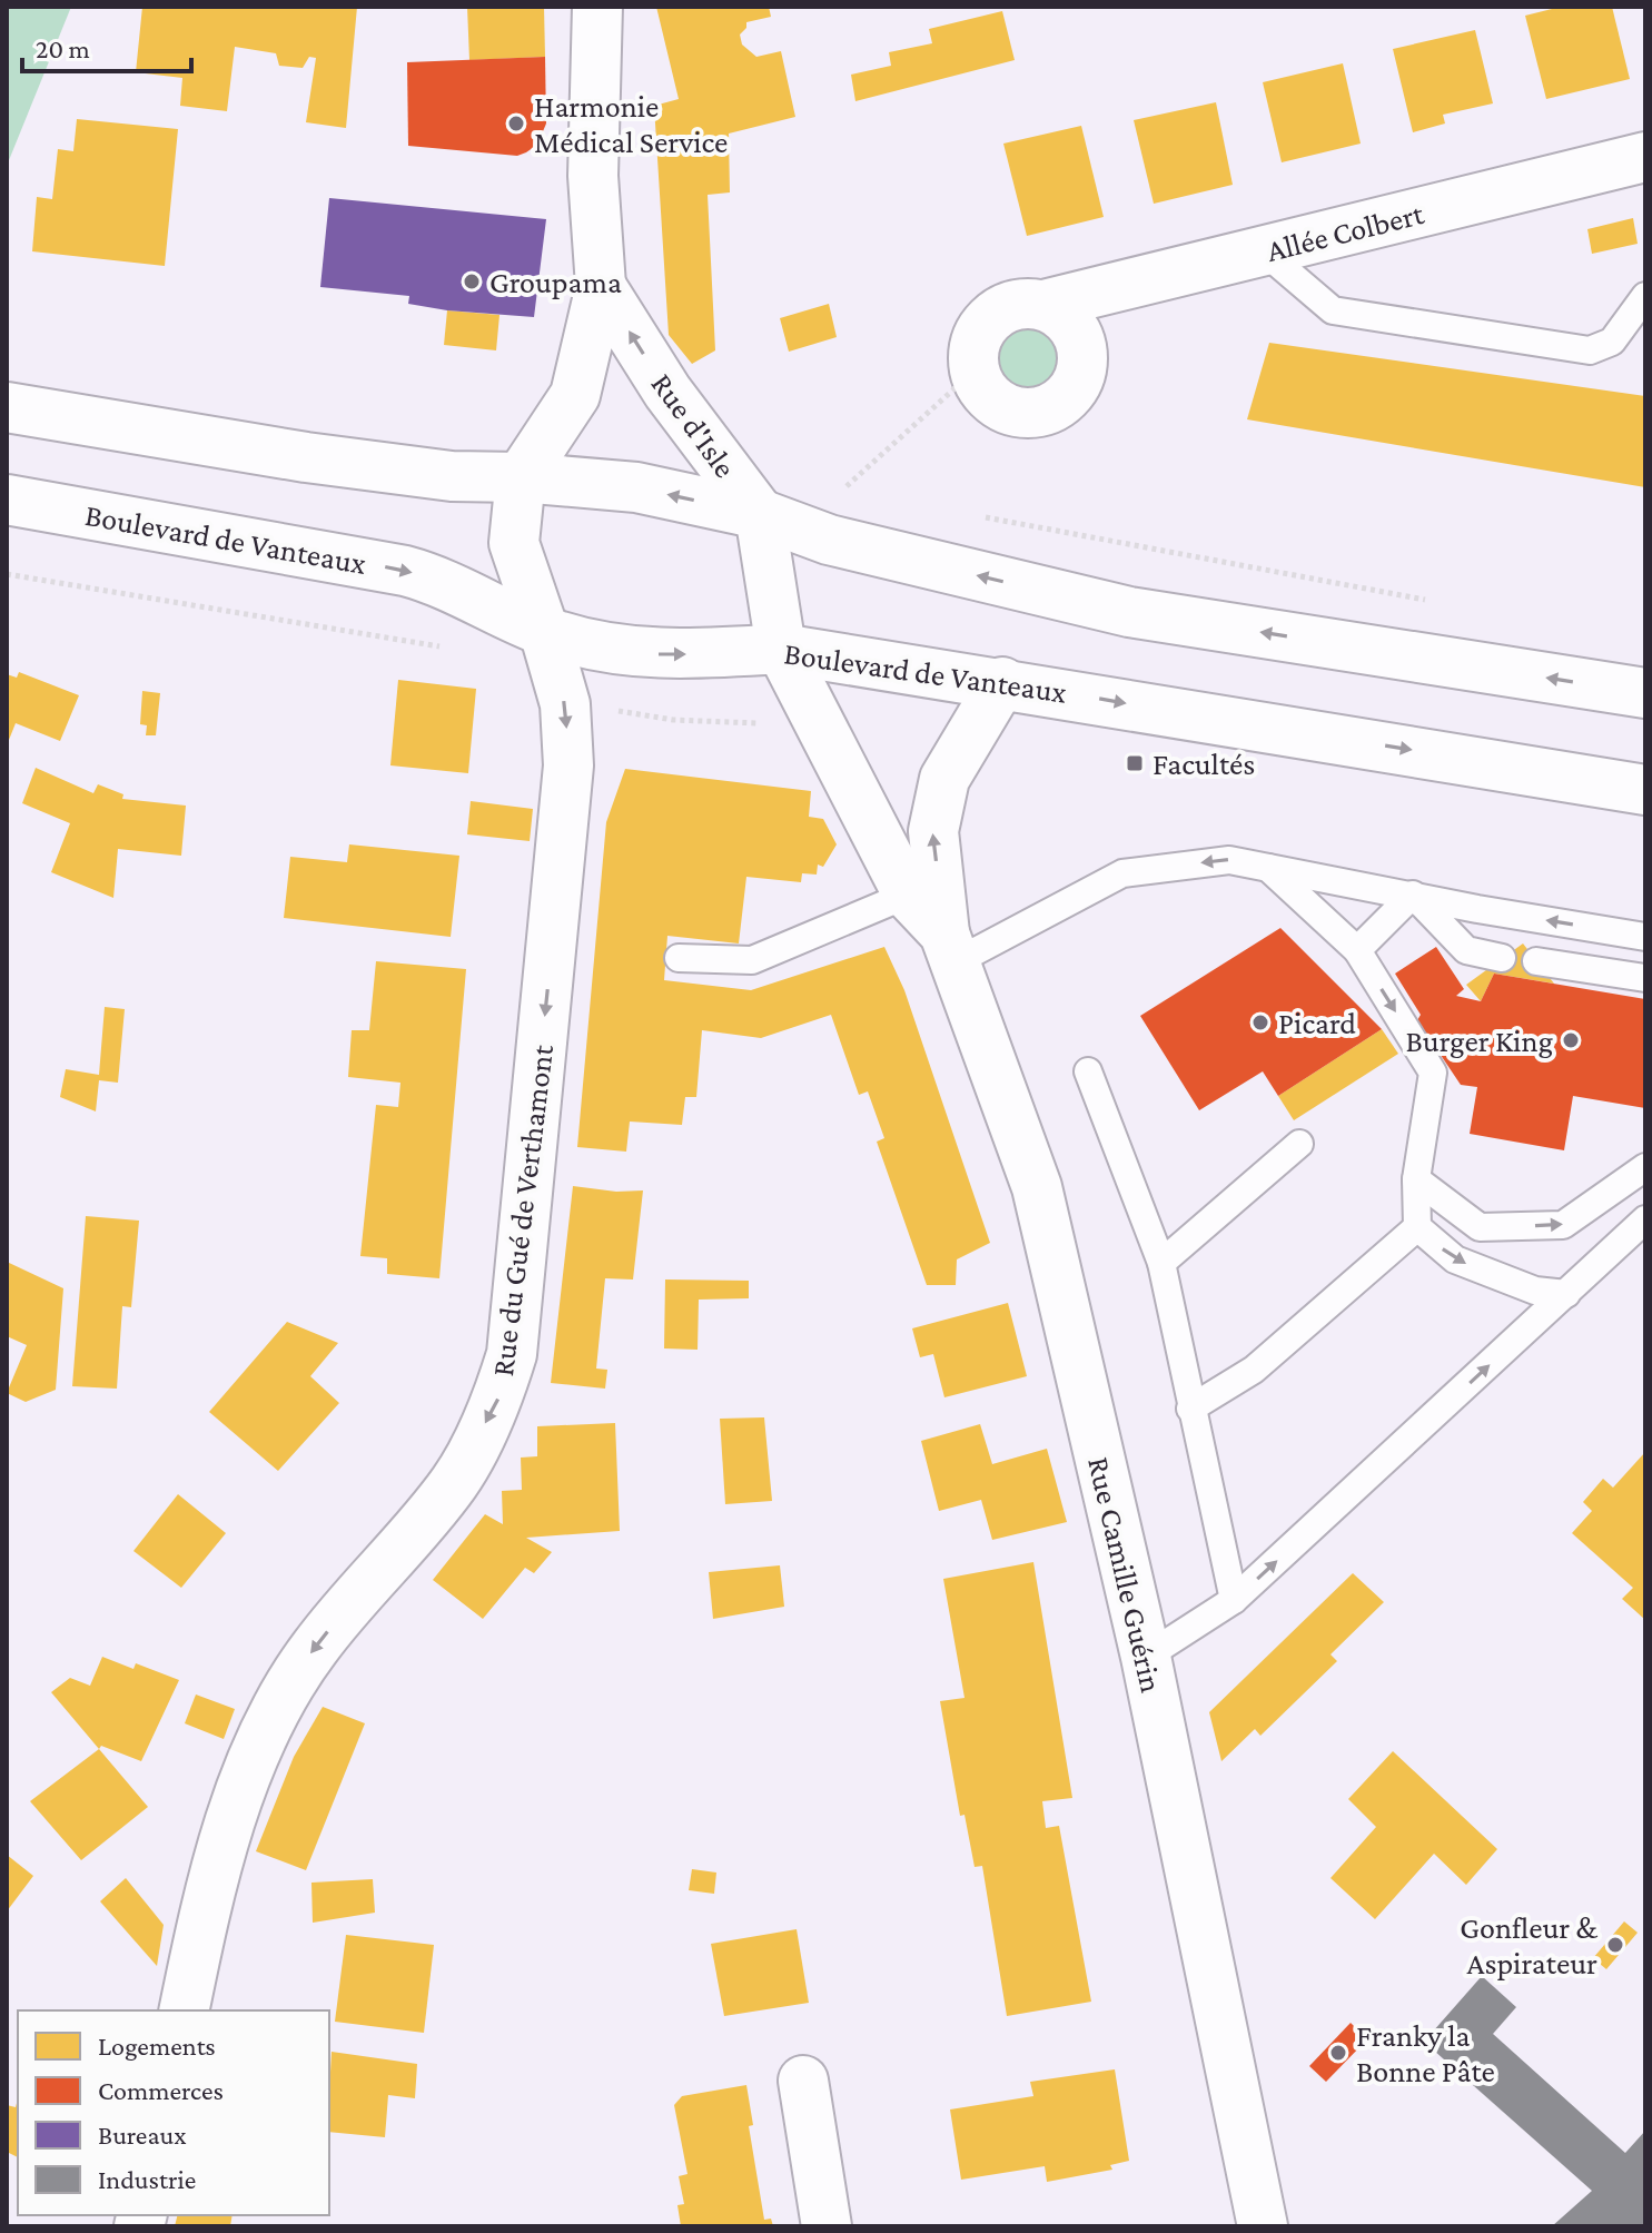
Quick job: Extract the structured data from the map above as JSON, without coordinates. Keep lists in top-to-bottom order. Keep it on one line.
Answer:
{"streets":{"main road":["Allée Colbert","Rue d'Isle","Boulevard de Vanteaux","Rue du Gué de Verthamont","Rue Camille Guérin"]},"crossings":[["Rue d'Isle","Rue du Gué de Verthamont"],["Rue d'Isle","Rue Camille Guérin"],["Boulevard de Vanteaux","Rue du Gué de Verthamont"],["Boulevard de Vanteaux","Rue Camille Guérin"]],"one_way":["Rue du Gué de Verthamont"],"places":{"other":["Harmonie Médical Service","Groupama","Picard","Burger King","Gonfleur & Aspirateur","Franky la Bonne Pâte"],"transit":["Facultés"]},"legend":["Logements","Commerces","Bureaux","Industrie"],"scale_bar":"20 m"}
